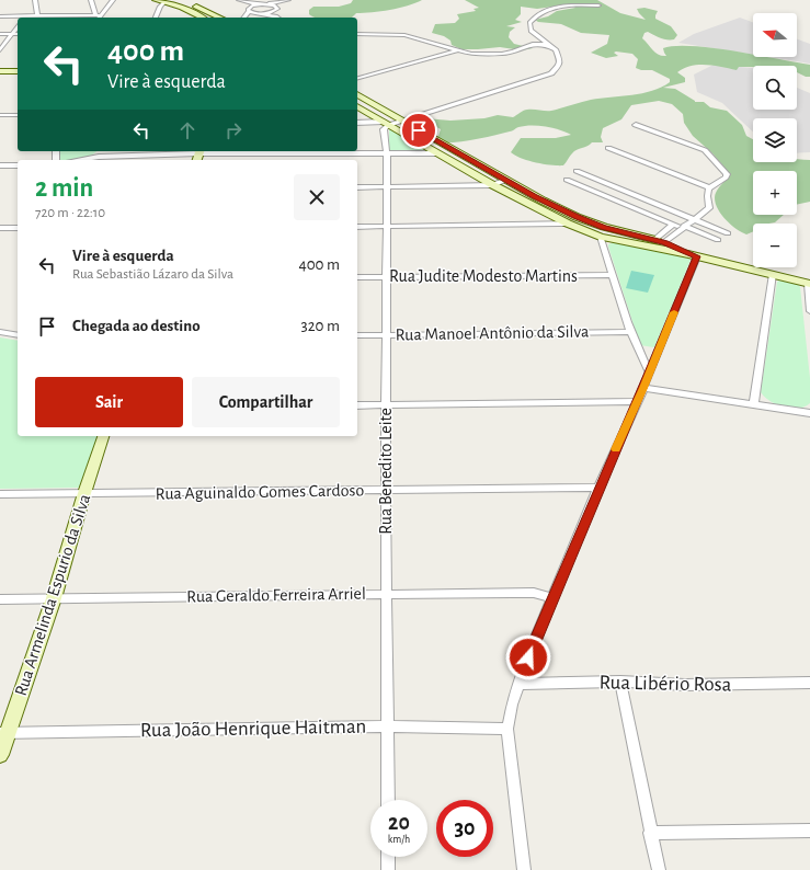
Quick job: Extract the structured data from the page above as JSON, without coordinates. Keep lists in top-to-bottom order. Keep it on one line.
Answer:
{"streets":{"street":["Rua Judite Modesto Martins","Rua Manoel Antônio da Silva","Rua Benedito Leite","Rua Aguinaldo Gomes Cardoso","Rua Armelinda Espurio da Silva","Rua Geraldo Ferreira Arriel","Rua Libério Rosa","Rua João Henrique Haitman"]},"crossings":[["Rua Judite Modesto Martins","Rua Benedito Leite"],["Rua Manoel Antônio da Silva","Rua Benedito Leite"],["Rua Benedito Leite","Rua Aguinaldo Gomes Cardoso"],["Rua Benedito Leite","Rua Geraldo Ferreira Arriel"],["Rua Benedito Leite","Rua João Henrique Haitman"],["Rua Aguinaldo Gomes Cardoso","Rua Armelinda Espurio da Silva"],["Rua Armelinda Espurio da Silva","Rua Geraldo Ferreira Arriel"],["Rua Armelinda Espurio da Silva","Rua João Henrique Haitman"]],"north":"left","page":{"map_buttons":["+","−"],"turn":["400 m","Vire à esquerda"],"heading":["2 min","720 m · 22:10"],"list":[{"name":"Vire à esquerda","note":"Rua Sebastião Lázaro da Silva","value":"400 m"},{"name":"Chegada ao destino","value":"320 m"}],"buttons":["Sair","Compartilhar"],"speed":"20 km/h","limit":"30"}}
